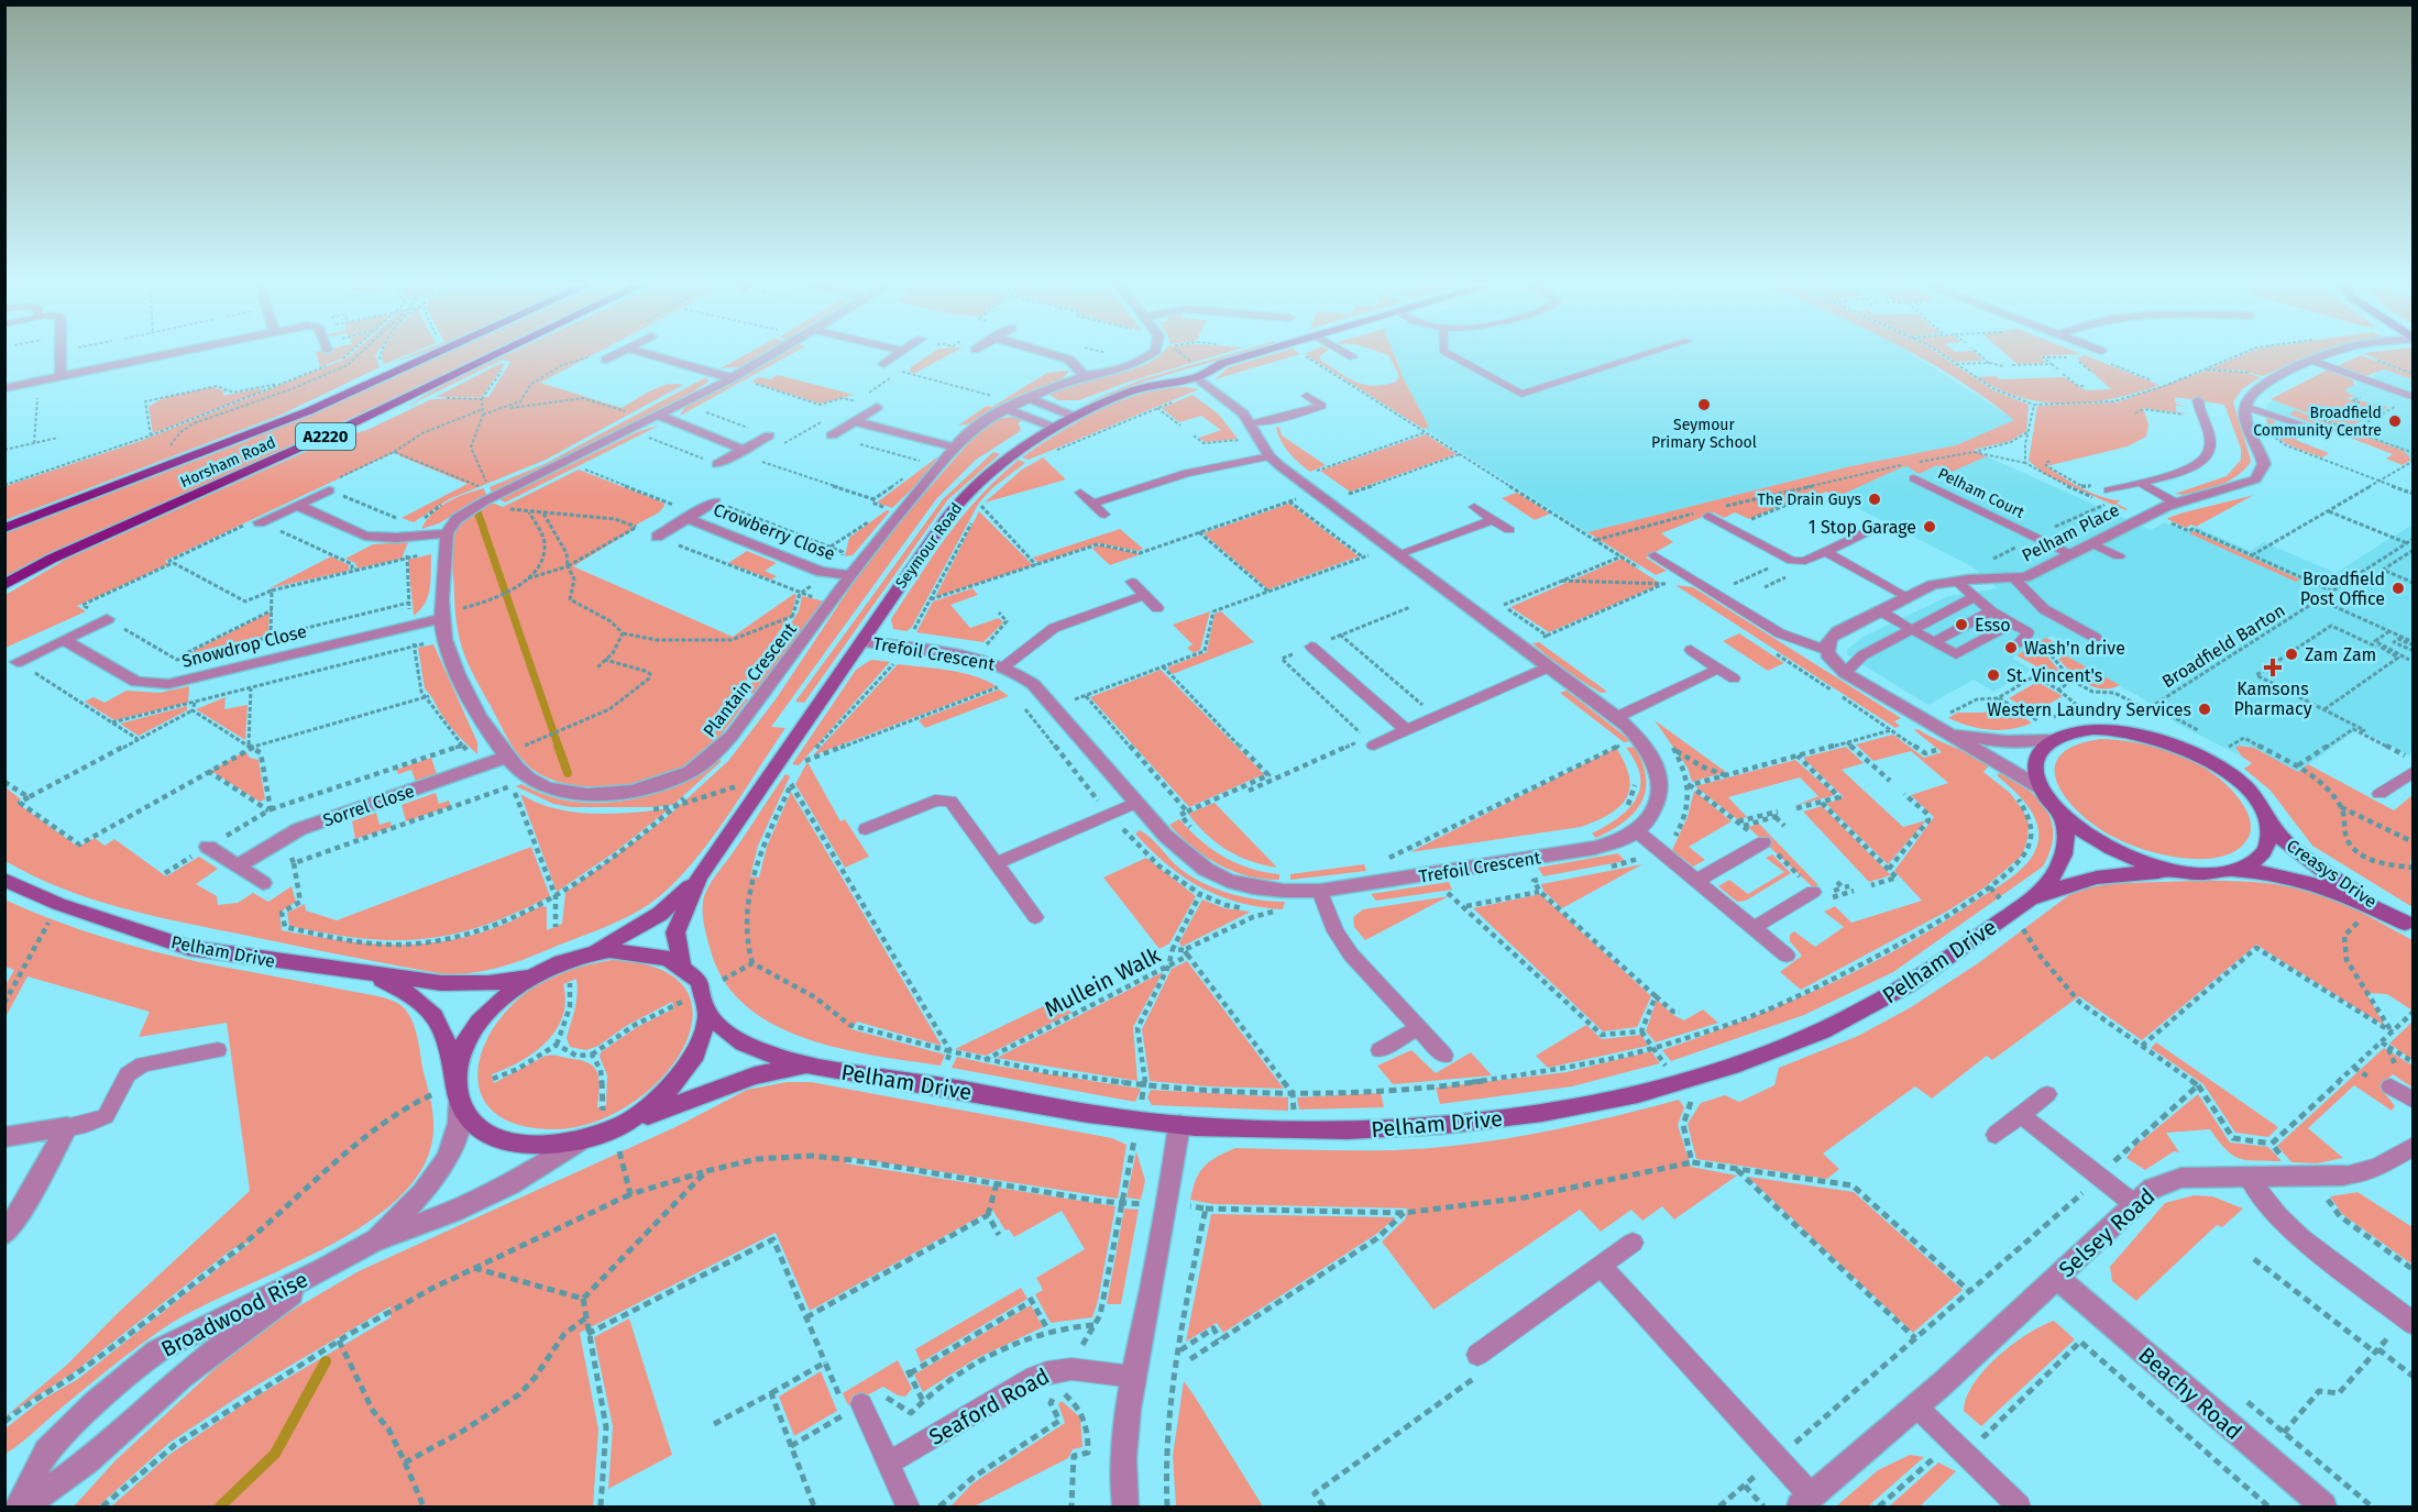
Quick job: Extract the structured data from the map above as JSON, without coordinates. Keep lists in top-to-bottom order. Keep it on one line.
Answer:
{"streets":{"main road":["A2220","Horsham Road"],"street":["Crowberry Close","Pelham Place","Seymour Road","Snowdrop Close","Trefoil Crescent","Plantain Crescent","Sorrel Close","Creasys Drive","Pelham Drive","Selsey Road","Broadwood Rise","Beachy Road"],"lane":["Pelham Court","Seaford Road"],"path":["Broadfield Barton","Mullein Walk"]},"crossings":[["Pelham Court","Pelham Place"],["Crowberry Close","Plantain Crescent"],["Seymour Road","Trefoil Crescent"],["Seymour Road","Pelham Drive"],["Seymour Road","Broadwood Rise"],["Snowdrop Close","Plantain Crescent"],["Plantain Crescent","Sorrel Close"],["Creasys Drive","Pelham Drive"],["Pelham Drive","Broadwood Rise"],["Selsey Road","Beachy Road"]],"places":{"other":["Seymour Primary School","Broadfield Community Centre","The Drain Guys","1 Stop Garage","Broadfield Post Office","Esso","Wash'n drive","Zam Zam","St. Vincent's","Western Laundry Services"],"health":["Kamsons Pharmacy"]}}
